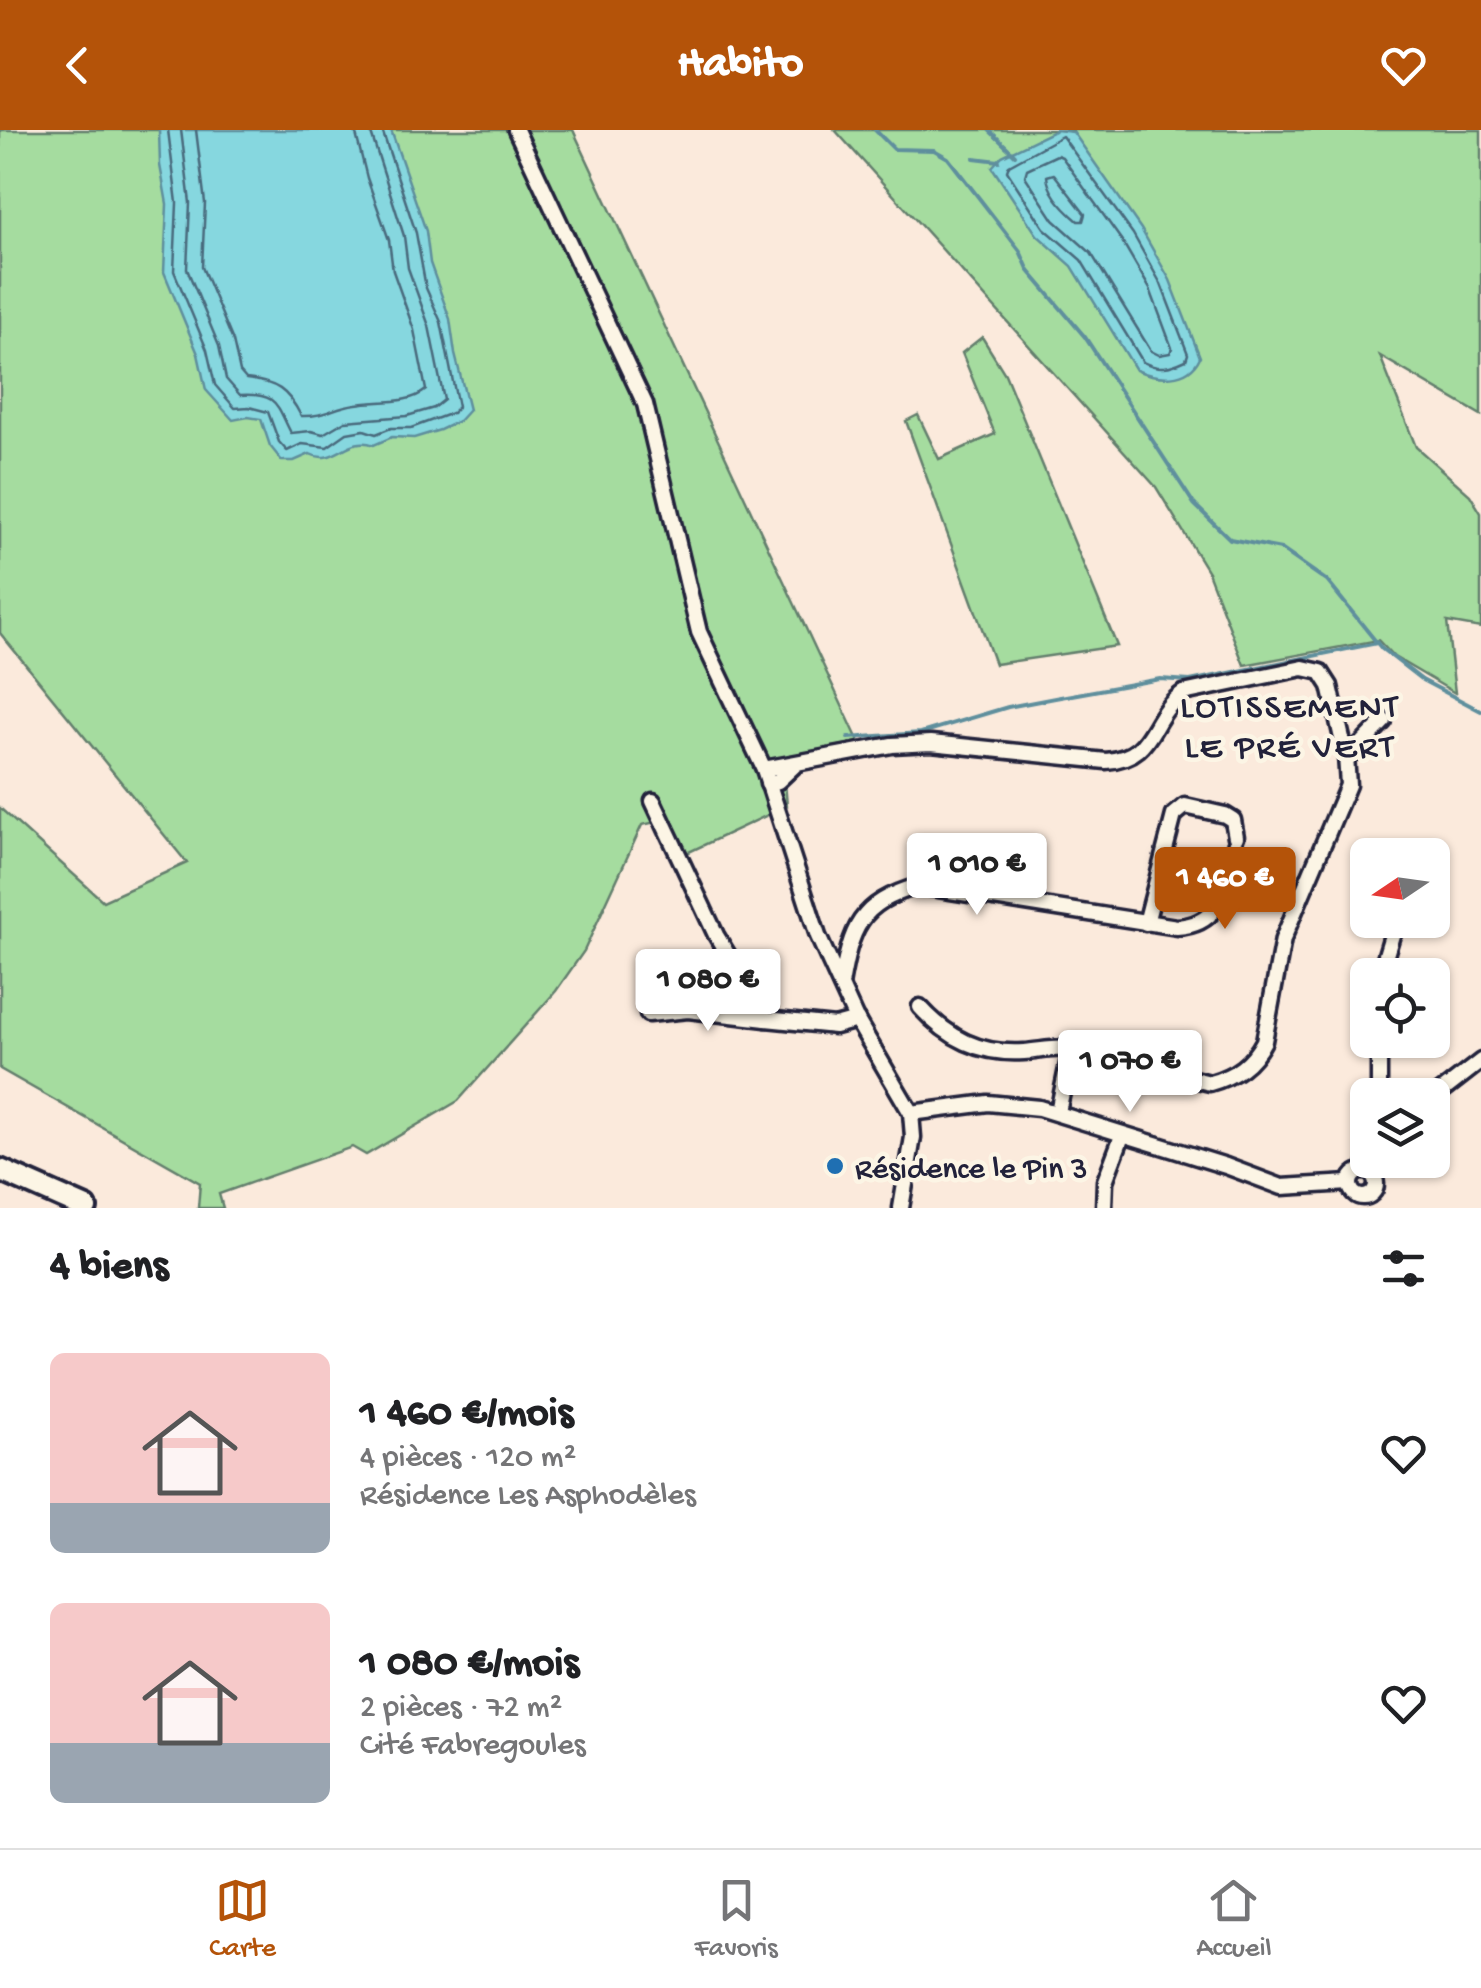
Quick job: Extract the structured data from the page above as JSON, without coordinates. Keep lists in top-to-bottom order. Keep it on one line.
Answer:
{"districts":["LOTISSEMENT LE PRÉ VERT"],"places":["Résidence le Pin 3"],"north":"left","page":{"header":"Habito","price":["1 010 €","1 460 €","1 080 €","1 070 €"],"heading":"4 biens","list":[{"name":"1 460 €/mois","note":"4 pièces · 120 m² · Résidence Les Asphodèles"},{"name":"1 080 €/mois","note":"2 pièces · 72 m² · Cité Fabregoules"}],"tabs":["Carte","Favoris","Accueil"]}}
